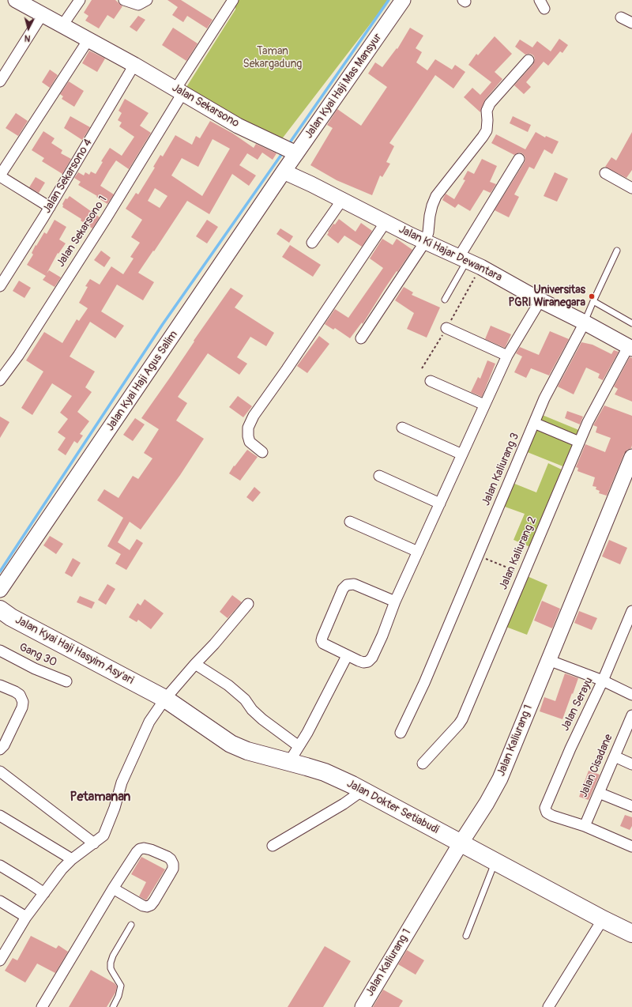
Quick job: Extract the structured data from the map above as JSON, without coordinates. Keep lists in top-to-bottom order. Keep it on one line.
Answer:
{"streets":{"highway":["Jalan Kyai Haji Hasyim Asy'ari","Jalan Dokter Setiabudi"],"main road":["Jalan Kyai Haji Mas Mansyur","Jalan Sekarsono","Jalan Ki Hajar Dewantara","Jalan Kyai Haji Agus Salim","Jalan Kaliurang 1"],"street":["Jalan Sekarsono 4","Jalan Sekarsono 1","Jalan Kaliurang 3","Jalan Kaliurang 2","Gang 30","Jalan Serayu","Jalan Cisadane"]},"crossings":[["Jalan Kyai Haji Mas Mansyur","Jalan Sekarsono"],["Jalan Kyai Haji Mas Mansyur","Jalan Ki Hajar Dewantara"],["Jalan Kyai Haji Mas Mansyur","Jalan Kyai Haji Agus Salim"],["Jalan Sekarsono","Jalan Sekarsono 4"],["Jalan Sekarsono","Jalan Sekarsono 1"],["Jalan Ki Hajar Dewantara","Jalan Kyai Haji Agus Salim"],["Jalan Ki Hajar Dewantara","Jalan Kaliurang 3"],["Jalan Ki Hajar Dewantara","Jalan Kaliurang 2"],["Jalan Kyai Haji Hasyim Asy'ari","Jalan Dokter Setiabudi"],["Jalan Serayu","Jalan Cisadane"],["Jalan Kaliurang 1","Jalan Dokter Setiabudi"]],"districts":["Petamanan"],"parks":["Taman Sekargadung"],"places":["Universitas PGRI Wiranegara"],"north":"bottom"}
